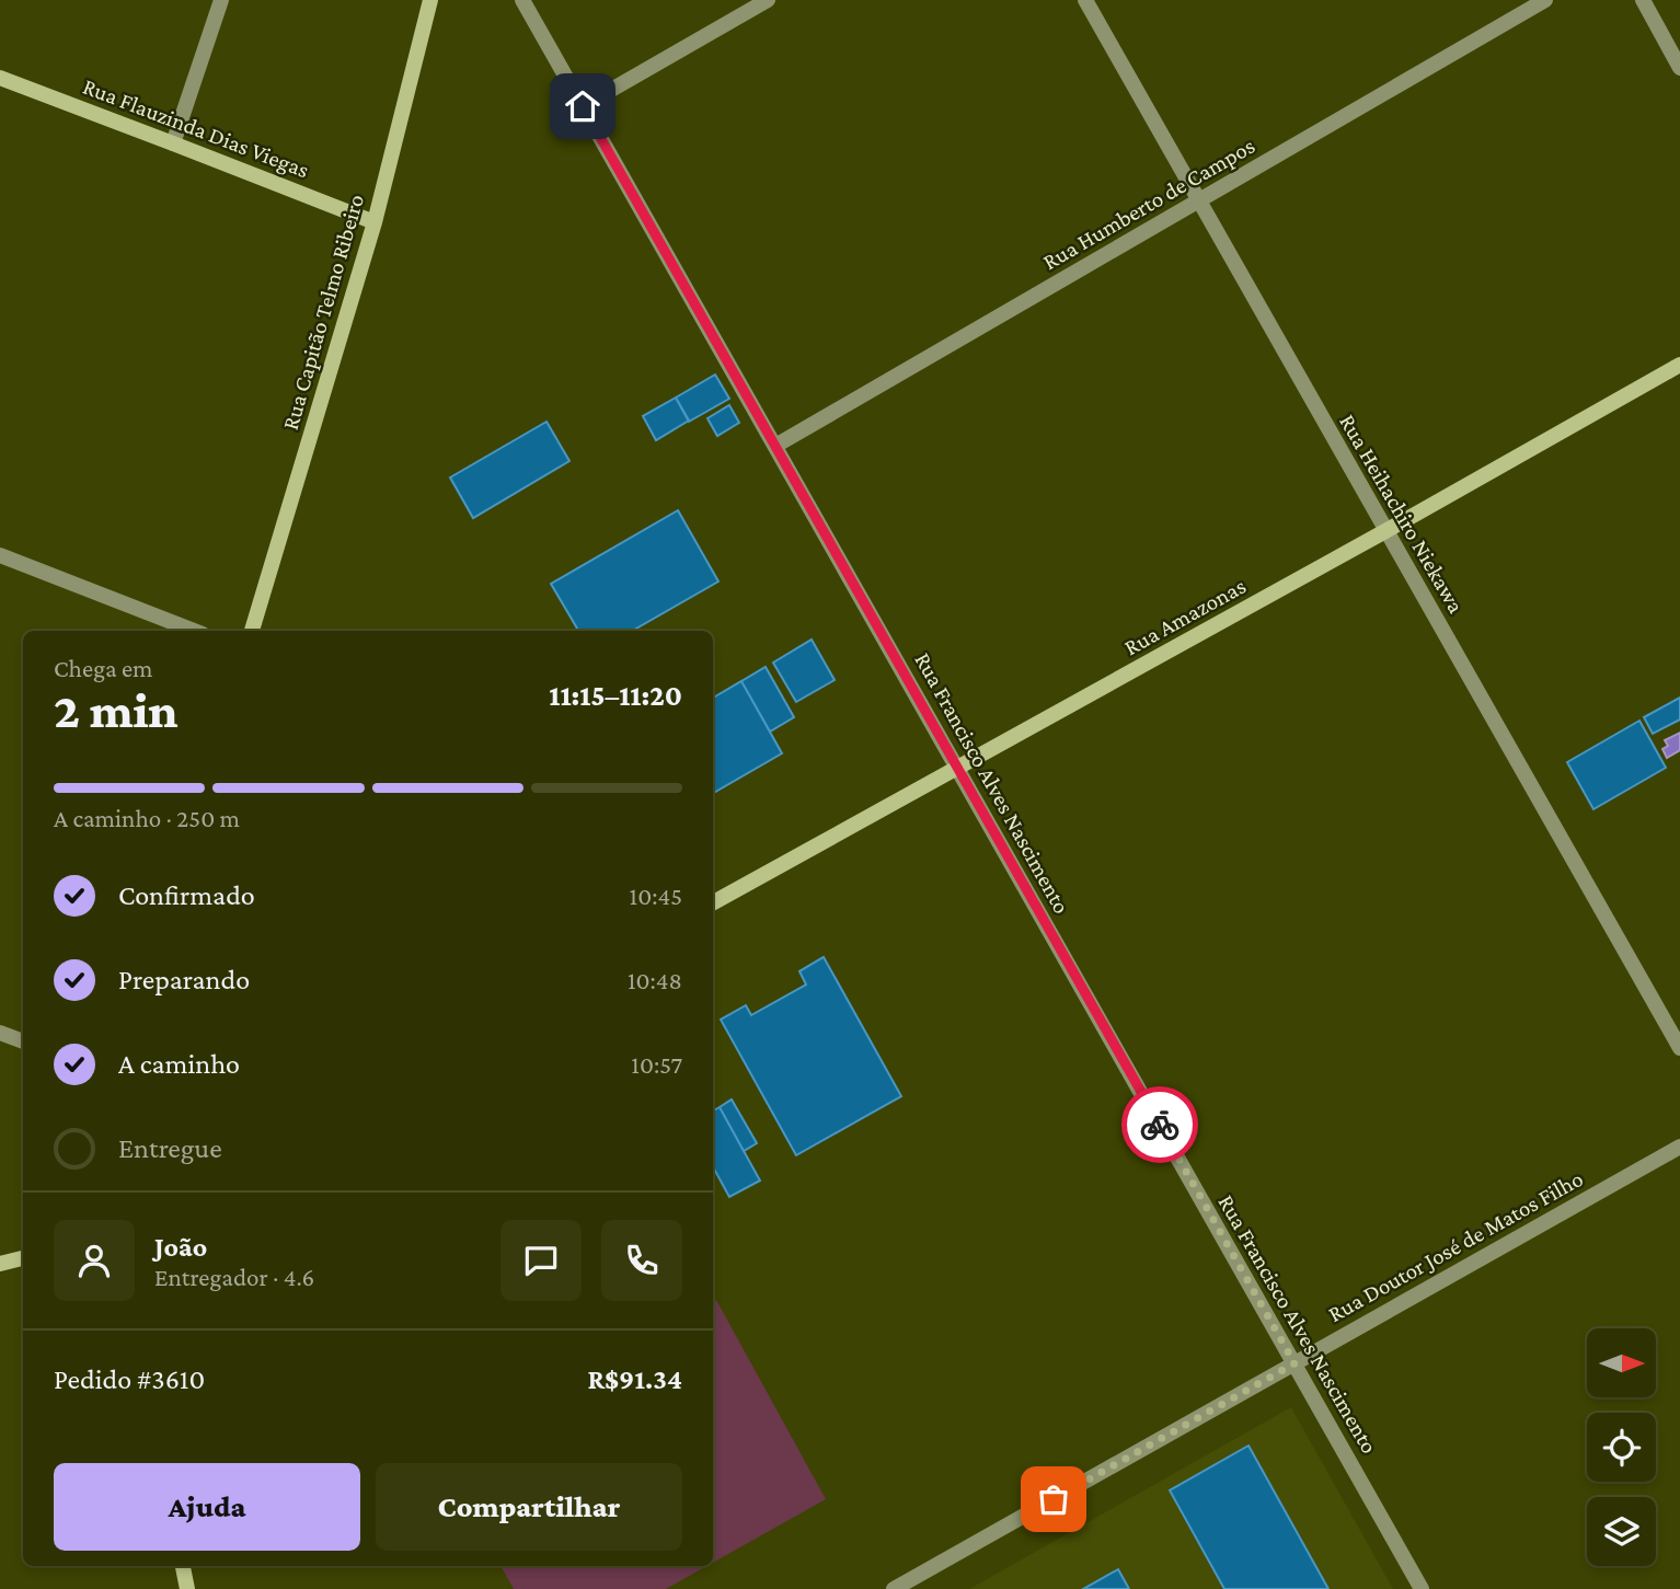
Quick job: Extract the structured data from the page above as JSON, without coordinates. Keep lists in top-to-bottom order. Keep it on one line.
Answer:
{"streets":{"street":["Rua Flauzinda Dias Viegas","Rua Humberto de Campos","Rua Capitão Telmo Ribeiro","Rua Heihachiro Niekawa","Rua Amazonas","Rua Francisco Alves Nascimento","Rua Doutor José de Matos Filho"]},"crossings":[["Rua Flauzinda Dias Viegas","Rua Capitão Telmo Ribeiro"],["Rua Humberto de Campos","Rua Heihachiro Niekawa"],["Rua Humberto de Campos","Rua Francisco Alves Nascimento"],["Rua Heihachiro Niekawa","Rua Amazonas"],["Rua Amazonas","Rua Francisco Alves Nascimento"],["Rua Francisco Alves Nascimento","Rua Doutor José de Matos Filho"]],"north":"right","page":{"heading":["2 min","Chega em","11:15–11:20"],"panel":["João","Entregador · 4.6","Pedido #3610","R$91.34"],"bar":"A caminho · 250 m","list":[["Confirmado","10:45"],["Preparando","10:48"],["A caminho","10:57"],"Entregue"],"buttons":["Ajuda","Compartilhar"]}}
